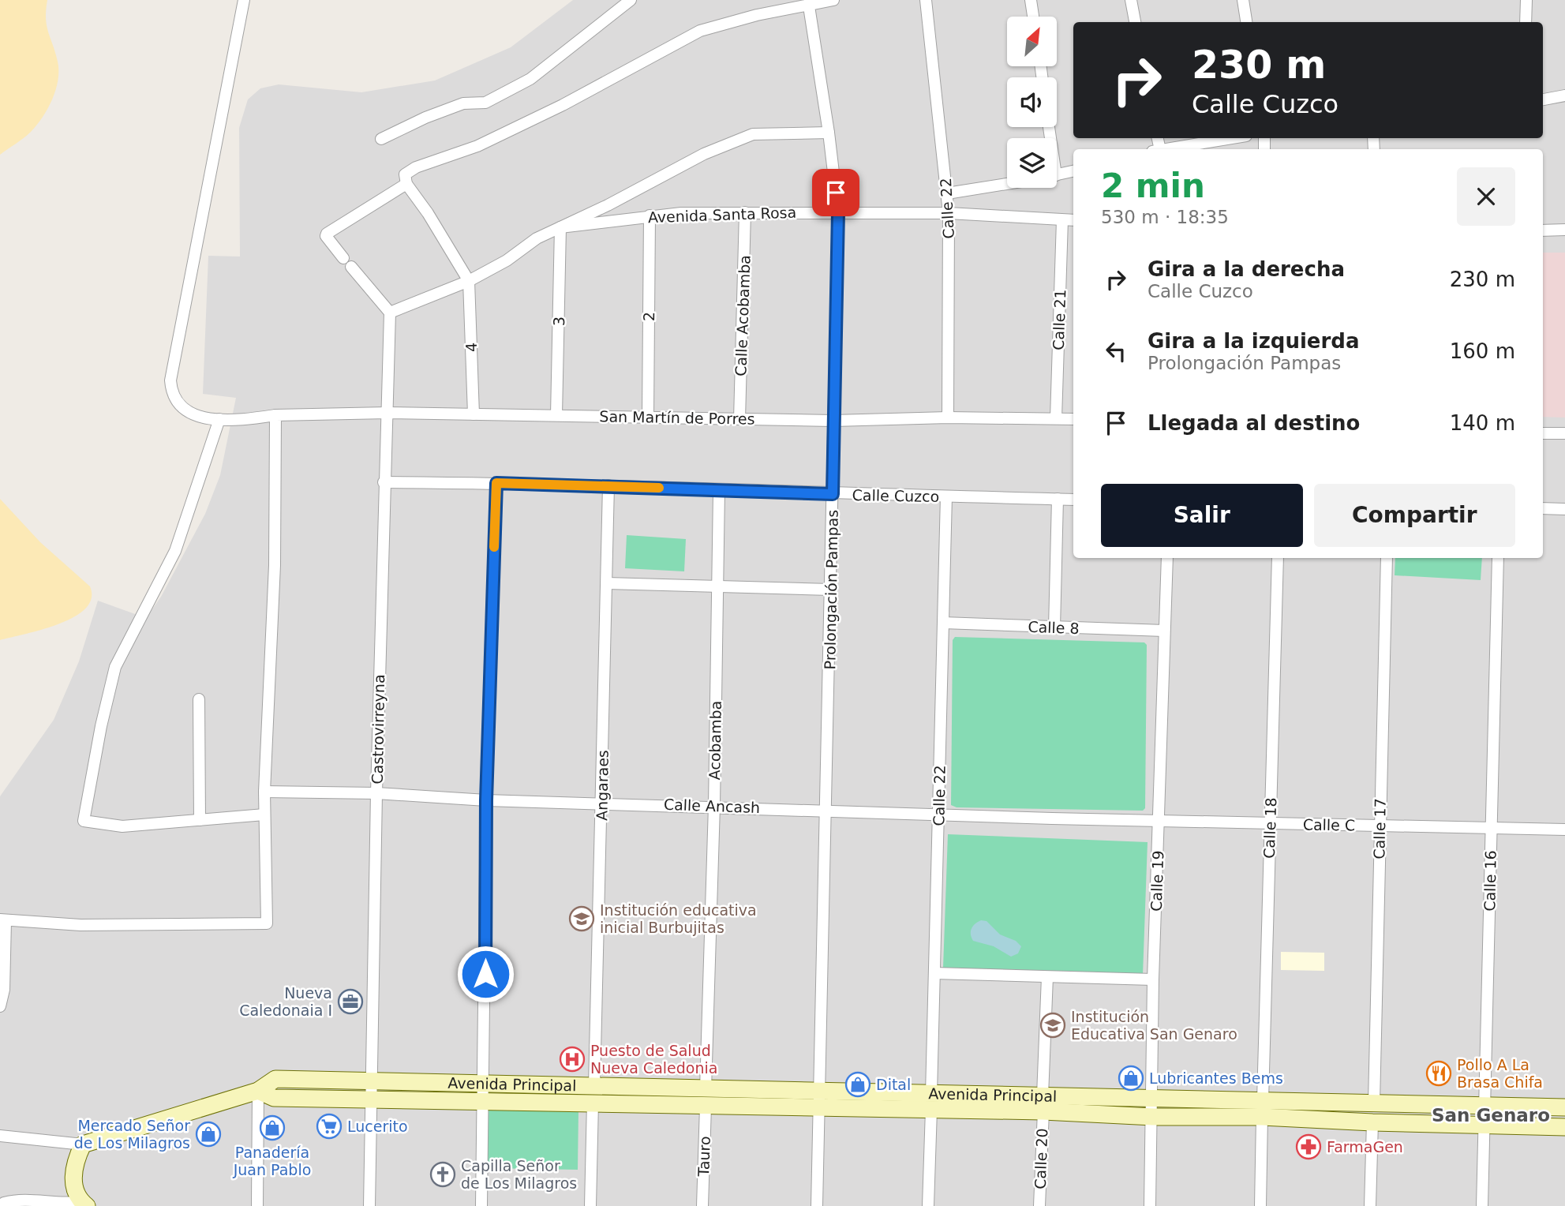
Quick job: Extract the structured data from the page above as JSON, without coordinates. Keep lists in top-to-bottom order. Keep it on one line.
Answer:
{"streets":{"street":["Calle 22","Avenida Santa Rosa","Calle Acobamba","2","Calle 21","3","4","San Martín de Porres","Calle Cuzco","Prolongación Pampas","Calle 8","Castrovirreyna","Acobamba","Angaraes","Calle Ancash","Calle C","Calle 18","Calle 17","Calle 19","Calle 16","Avenida Principal","Tauro","Calle 20"]},"crossings":[["Calle 22","Avenida Santa Rosa"],["Calle 22","San Martín de Porres"],["Calle 22","Calle Cuzco"],["Calle 22","Calle 8"],["Calle 22","Calle Ancash"],["Calle 22","Avenida Principal"],["Avenida Santa Rosa","Calle Acobamba"],["Avenida Santa Rosa","2"],["Avenida Santa Rosa","Calle 21"],["Avenida Santa Rosa","3"],["Avenida Santa Rosa","4"],["Avenida Santa Rosa","Prolongación Pampas"],["Avenida Santa Rosa","Castrovirreyna"],["Calle Acobamba","San Martín de Porres"],["2","San Martín de Porres"],["Calle 21","San Martín de Porres"],["3","San Martín de Porres"],["4","San Martín de Porres"],["San Martín de Porres","Prolongación Pampas"],["San Martín de Porres","Castrovirreyna"],["Calle Cuzco","Prolongación Pampas"],["Calle Cuzco","Castrovirreyna"],["Calle Cuzco","Acobamba"],["Calle Cuzco","Angaraes"],["Prolongación Pampas","Calle Ancash"],["Prolongación Pampas","Avenida Principal"],["Calle 8","Calle 19"],["Castrovirreyna","Calle Ancash"],["Castrovirreyna","Avenida Principal"],["Acobamba","Calle Ancash"],["Acobamba","Avenida Principal"],["Angaraes","Calle Ancash"],["Angaraes","Avenida Principal"],["Calle Ancash","Calle C"],["Calle Ancash","Calle 19"],["Calle C","Calle 18"],["Calle C","Calle 17"],["Calle C","Calle 19"],["Calle C","Calle 16"],["Calle 18","Avenida Principal"],["Calle 17","Avenida Principal"],["Calle 19","Avenida Principal"],["Calle 16","Avenida Principal"],["Avenida Principal","Tauro"],["Avenida Principal","Calle 20"]],"districts":["San Genaro"],"places":{"school or university":["Institución educativa inicial Burbujitas","Institución Educativa San Genaro"],"office":["Nueva Caledonaia I"],"hospital":["Puesto de Salud Nueva Caledonia"],"restaurant":["Pollo A La Brasa Chifa"],"shop":["Lubricantes Bems","Dital","Panadería Juan Pablo","Mercado Señor de Los Milagros"],"supermarket":["Lucerito"],"pharmacy":["FarmaGen"],"church":["Capilla Señor de Los Milagros"]},"north":"top right","page":{"turn":["230 m","Calle Cuzco"],"heading":["2 min","530 m · 18:35"],"list":[{"name":"Gira a la derecha","note":"Calle Cuzco","value":"230 m"},{"name":"Gira a la izquierda","note":"Prolongación Pampas","value":"160 m"},{"name":"Llegada al destino","value":"140 m"}],"buttons":["Salir","Compartir"]}}
